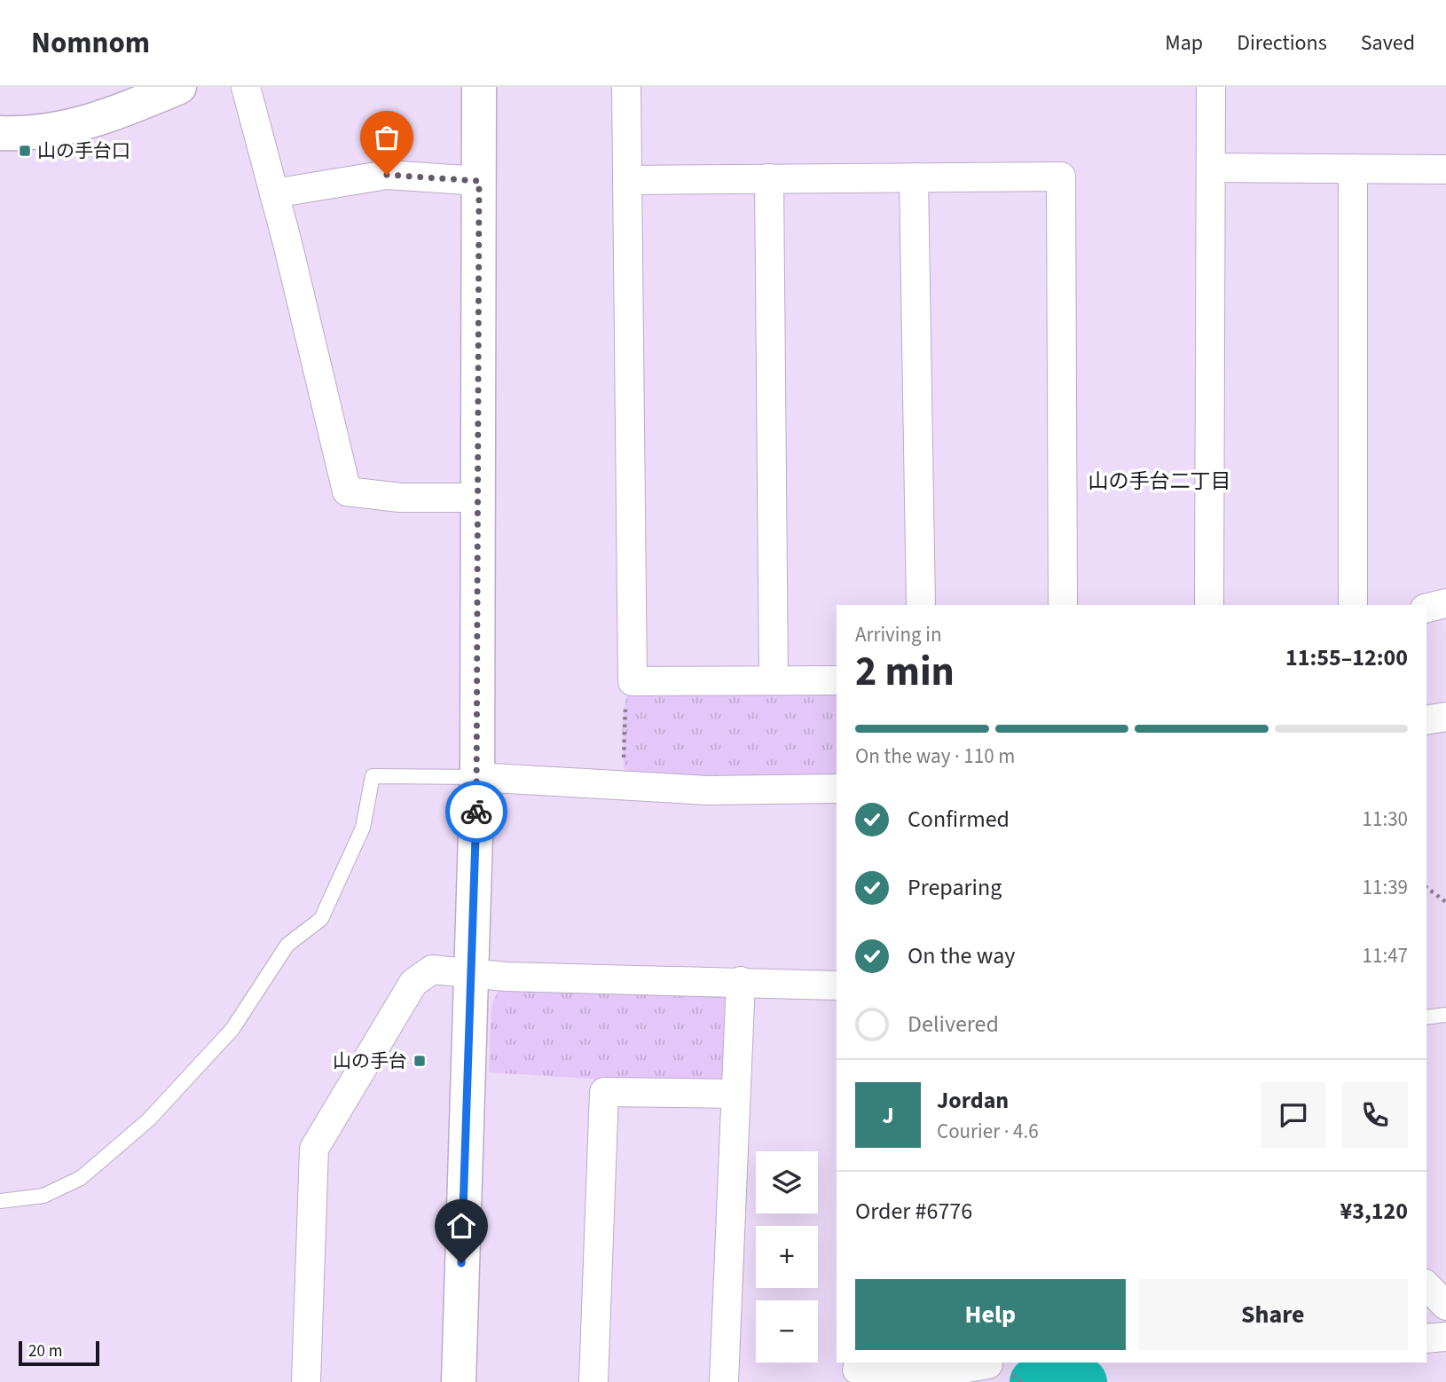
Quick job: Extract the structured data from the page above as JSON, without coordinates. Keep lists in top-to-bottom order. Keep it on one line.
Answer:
{"districts":["山の手台二丁目"],"places":{"transit":["山の手台口","山の手台"]},"scale_bar":"20 m","page":{"header":"Nomnom","nav":["Map","Directions","Saved"],"heading":["2 min","Arriving in","11:55–12:00"],"panel":["Jordan","Courier · 4.6","Order #6776","¥3,120"],"bar":"On the way · 110 m","list":[["Confirmed","11:30"],["Preparing","11:39"],["On the way","11:47"],"Delivered"],"round":"J","map_buttons":["+","−"],"buttons":["Help","Share"],"scale":"20 m"}}
